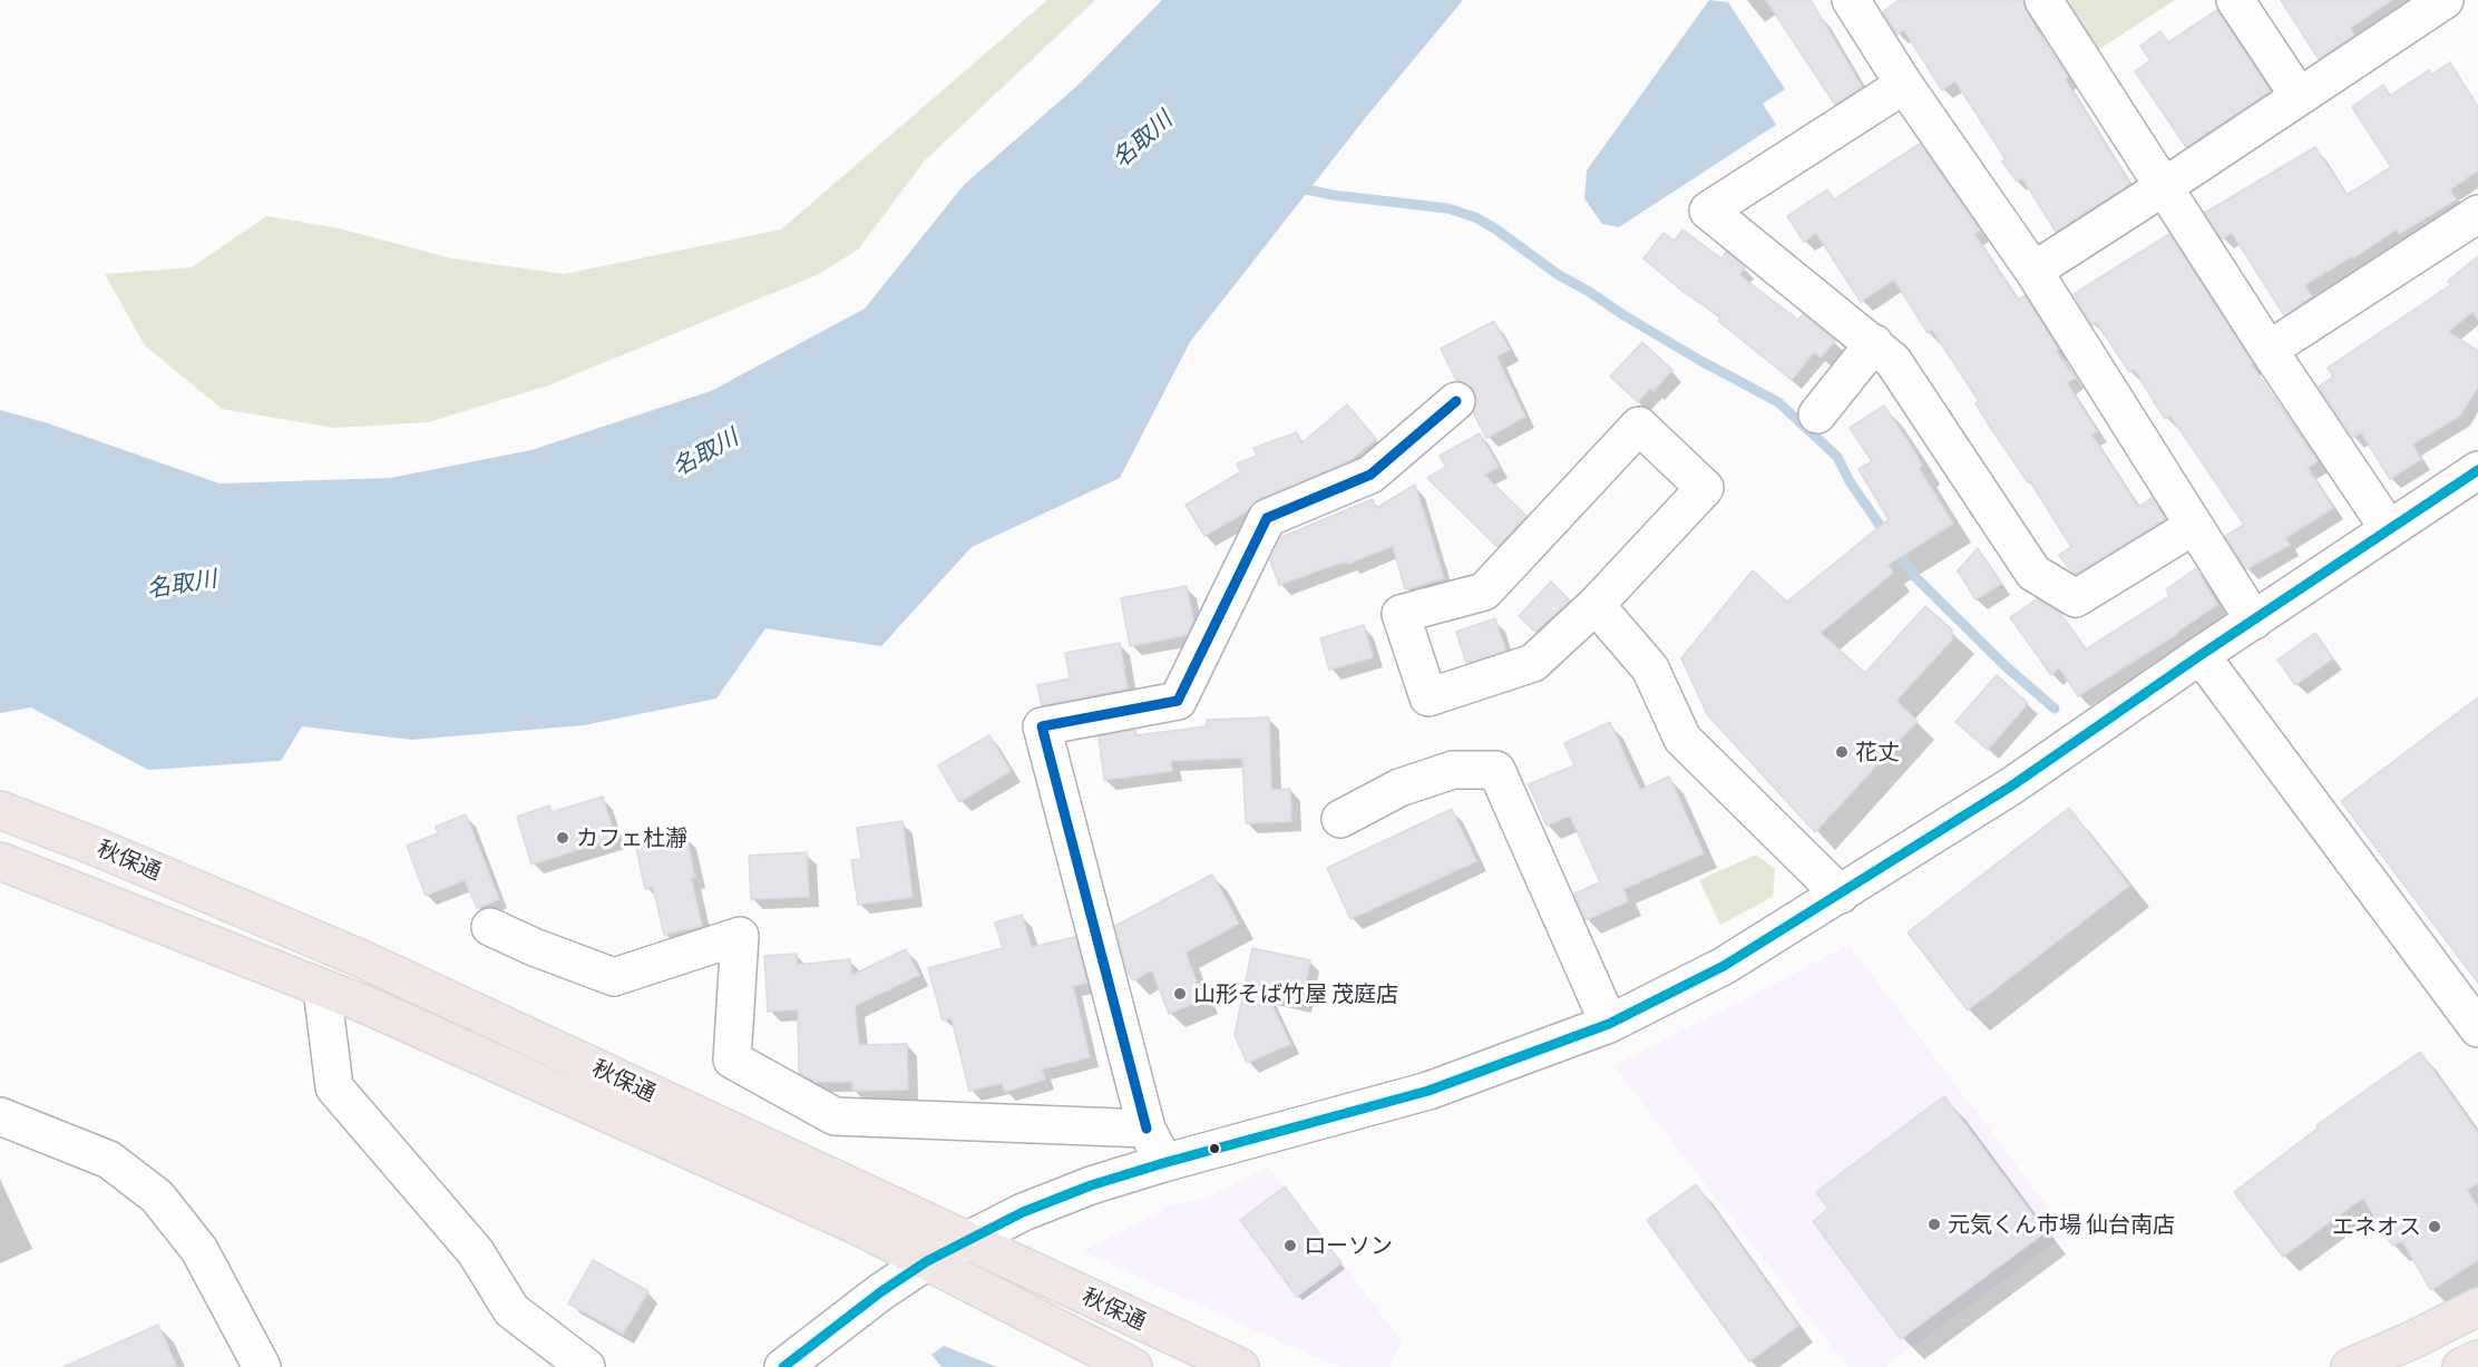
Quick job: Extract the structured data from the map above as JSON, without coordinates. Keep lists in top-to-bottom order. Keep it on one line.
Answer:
{"streets":{"highway":["秋保通"]},"water":["名取川"],"places":["花丈","カフェ杜瀞","山形そば竹屋 茂庭店","元気くん市場 仙台南店","エネオス","ローソン"]}
